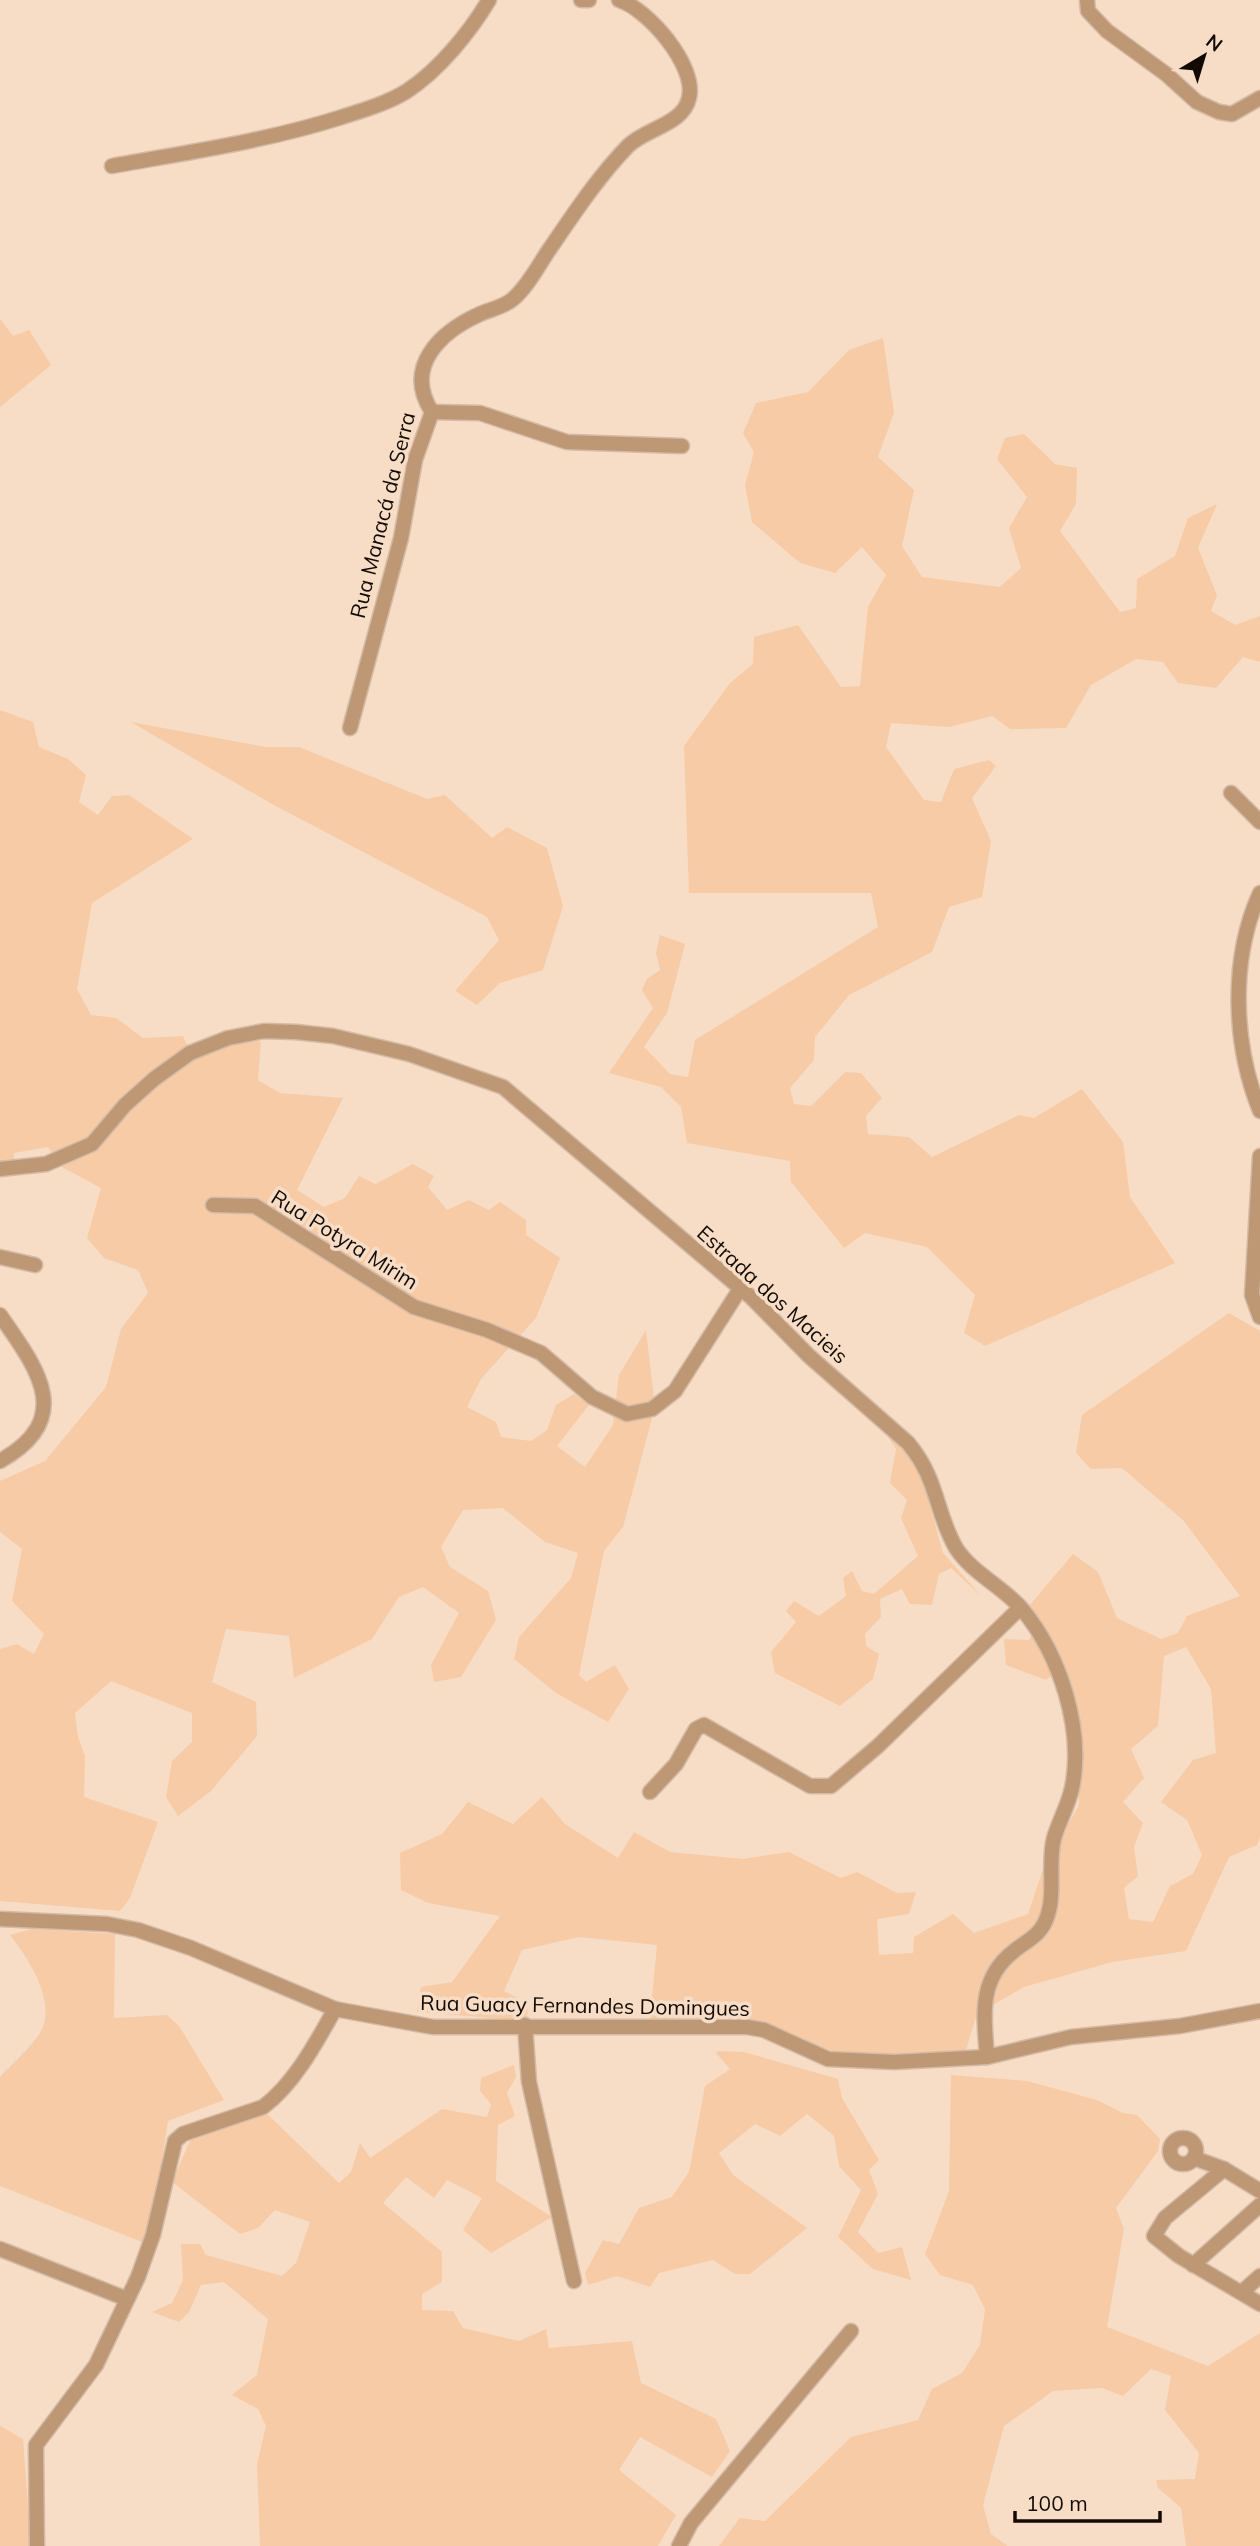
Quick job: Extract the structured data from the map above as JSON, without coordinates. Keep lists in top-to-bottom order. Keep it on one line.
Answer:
{"streets":{"street":["Rua Manacá da Serra","Rua Potyra Mirim","Estrada dos Macieis","Rua Guacy Fernandes Domingues"]},"crossings":[["Rua Potyra Mirim","Estrada dos Macieis"],["Estrada dos Macieis","Rua Guacy Fernandes Domingues"]],"scale_bar":"100 m","north":"top right"}
